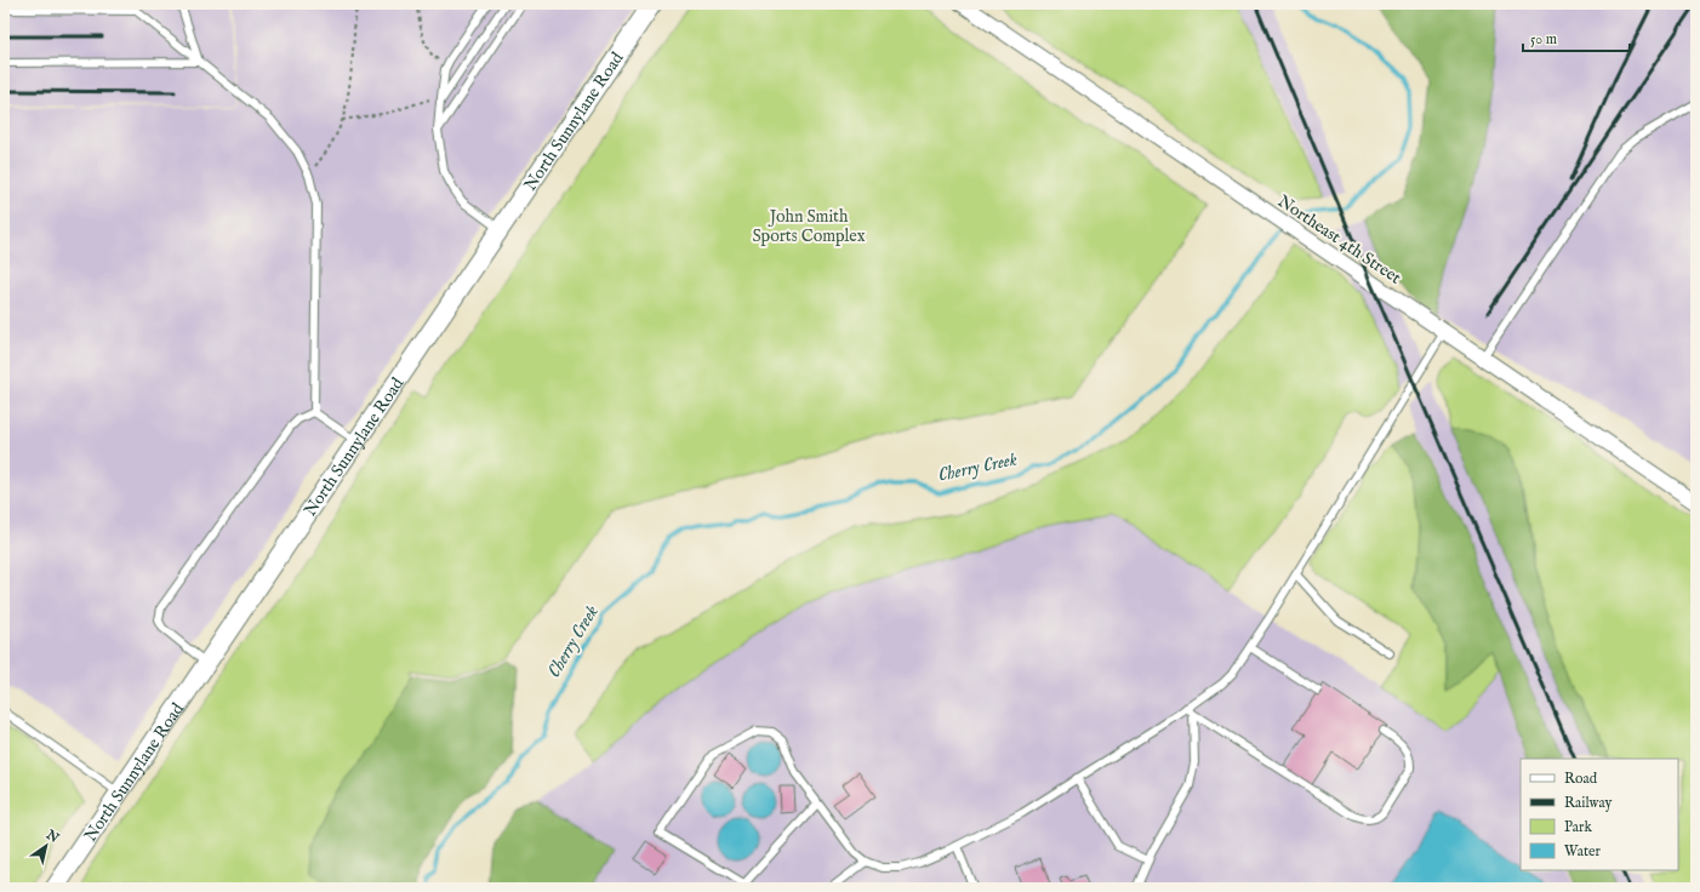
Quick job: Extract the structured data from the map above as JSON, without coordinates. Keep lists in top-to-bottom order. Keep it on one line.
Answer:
{"streets":{"street":["North Sunnylane Road","Northeast 4th Street"]},"water":["Cherry Creek"],"parks":["John Smith Sports Complex"],"legend":["Road","Railway","Park","Water"],"scale_bar":"50 m","north":"top right"}
